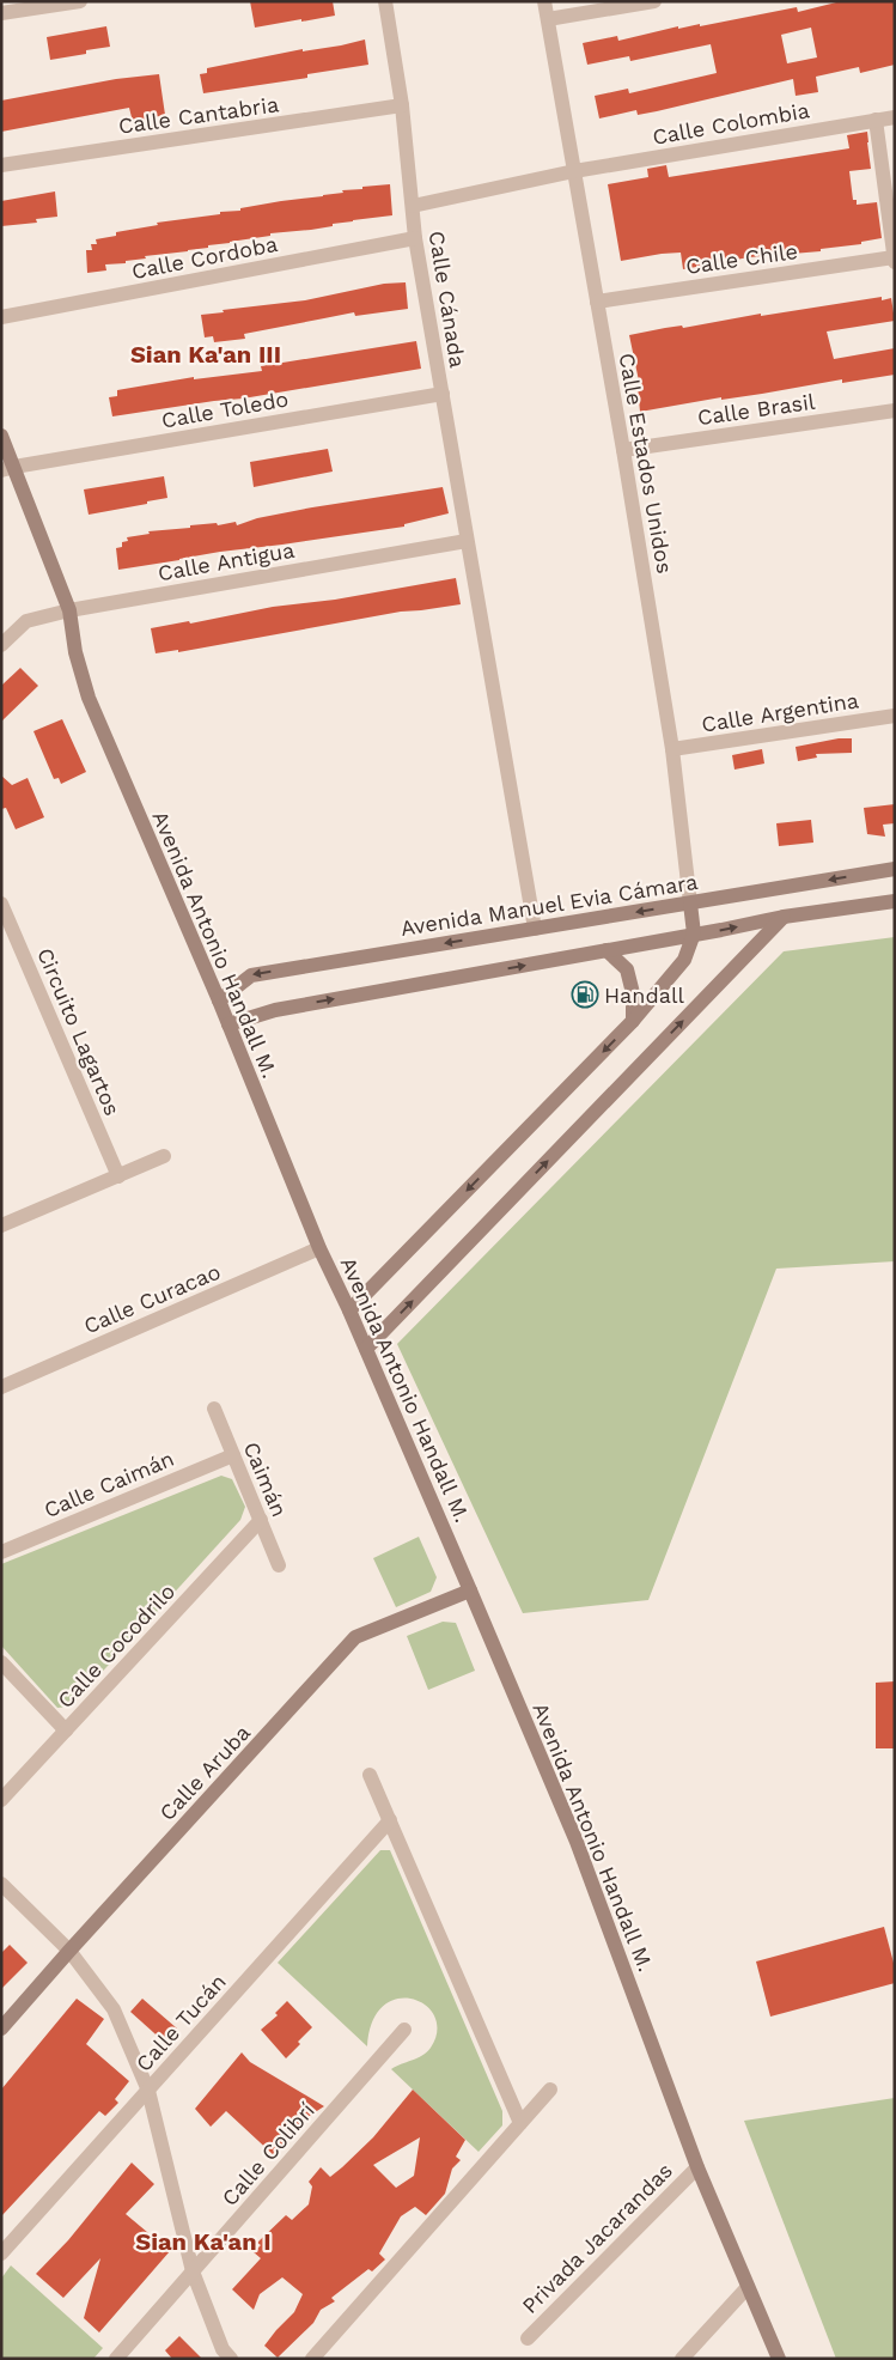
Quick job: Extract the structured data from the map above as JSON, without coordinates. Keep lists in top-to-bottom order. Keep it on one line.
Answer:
{"streets":{"street":["Calle Cantabria","Calle Colombia","Calle Cordoba","Calle Chile","Calle Cánada","Calle Toledo","Calle Brasil","Calle Estados Unidos","Calle Antigua","Calle Argentina","Avenida Manuel Evia Cámara","Avenida Antonio Handall M.","Circuito Lagartos","Calle Curacao","Caimán","Calle Caimán","Calle Cocodrilo","Calle Aruba","Calle Tucán","Calle Colibrí","Privada Jacarandas"]},"crossings":[["Calle Cantabria","Calle Cánada"],["Calle Colombia","Calle Cánada"],["Calle Colombia","Calle Estados Unidos"],["Calle Cordoba","Calle Cánada"],["Calle Chile","Calle Estados Unidos"],["Calle Cánada","Calle Toledo"],["Calle Cánada","Calle Antigua"],["Calle Cánada","Avenida Manuel Evia Cámara"],["Calle Toledo","Avenida Antonio Handall M."],["Calle Brasil","Calle Estados Unidos"],["Calle Estados Unidos","Calle Argentina"],["Calle Estados Unidos","Avenida Manuel Evia Cámara"],["Calle Antigua","Avenida Antonio Handall M."],["Avenida Manuel Evia Cámara","Avenida Antonio Handall M."],["Avenida Antonio Handall M.","Calle Curacao"],["Avenida Antonio Handall M.","Calle Aruba"],["Avenida Antonio Handall M.","Privada Jacarandas"],["Caimán","Calle Caimán"],["Caimán","Calle Cocodrilo"]],"districts":["Sian Ka'an III","Sian Ka'an I"],"places":{"fuel station":["Handall"]}}
